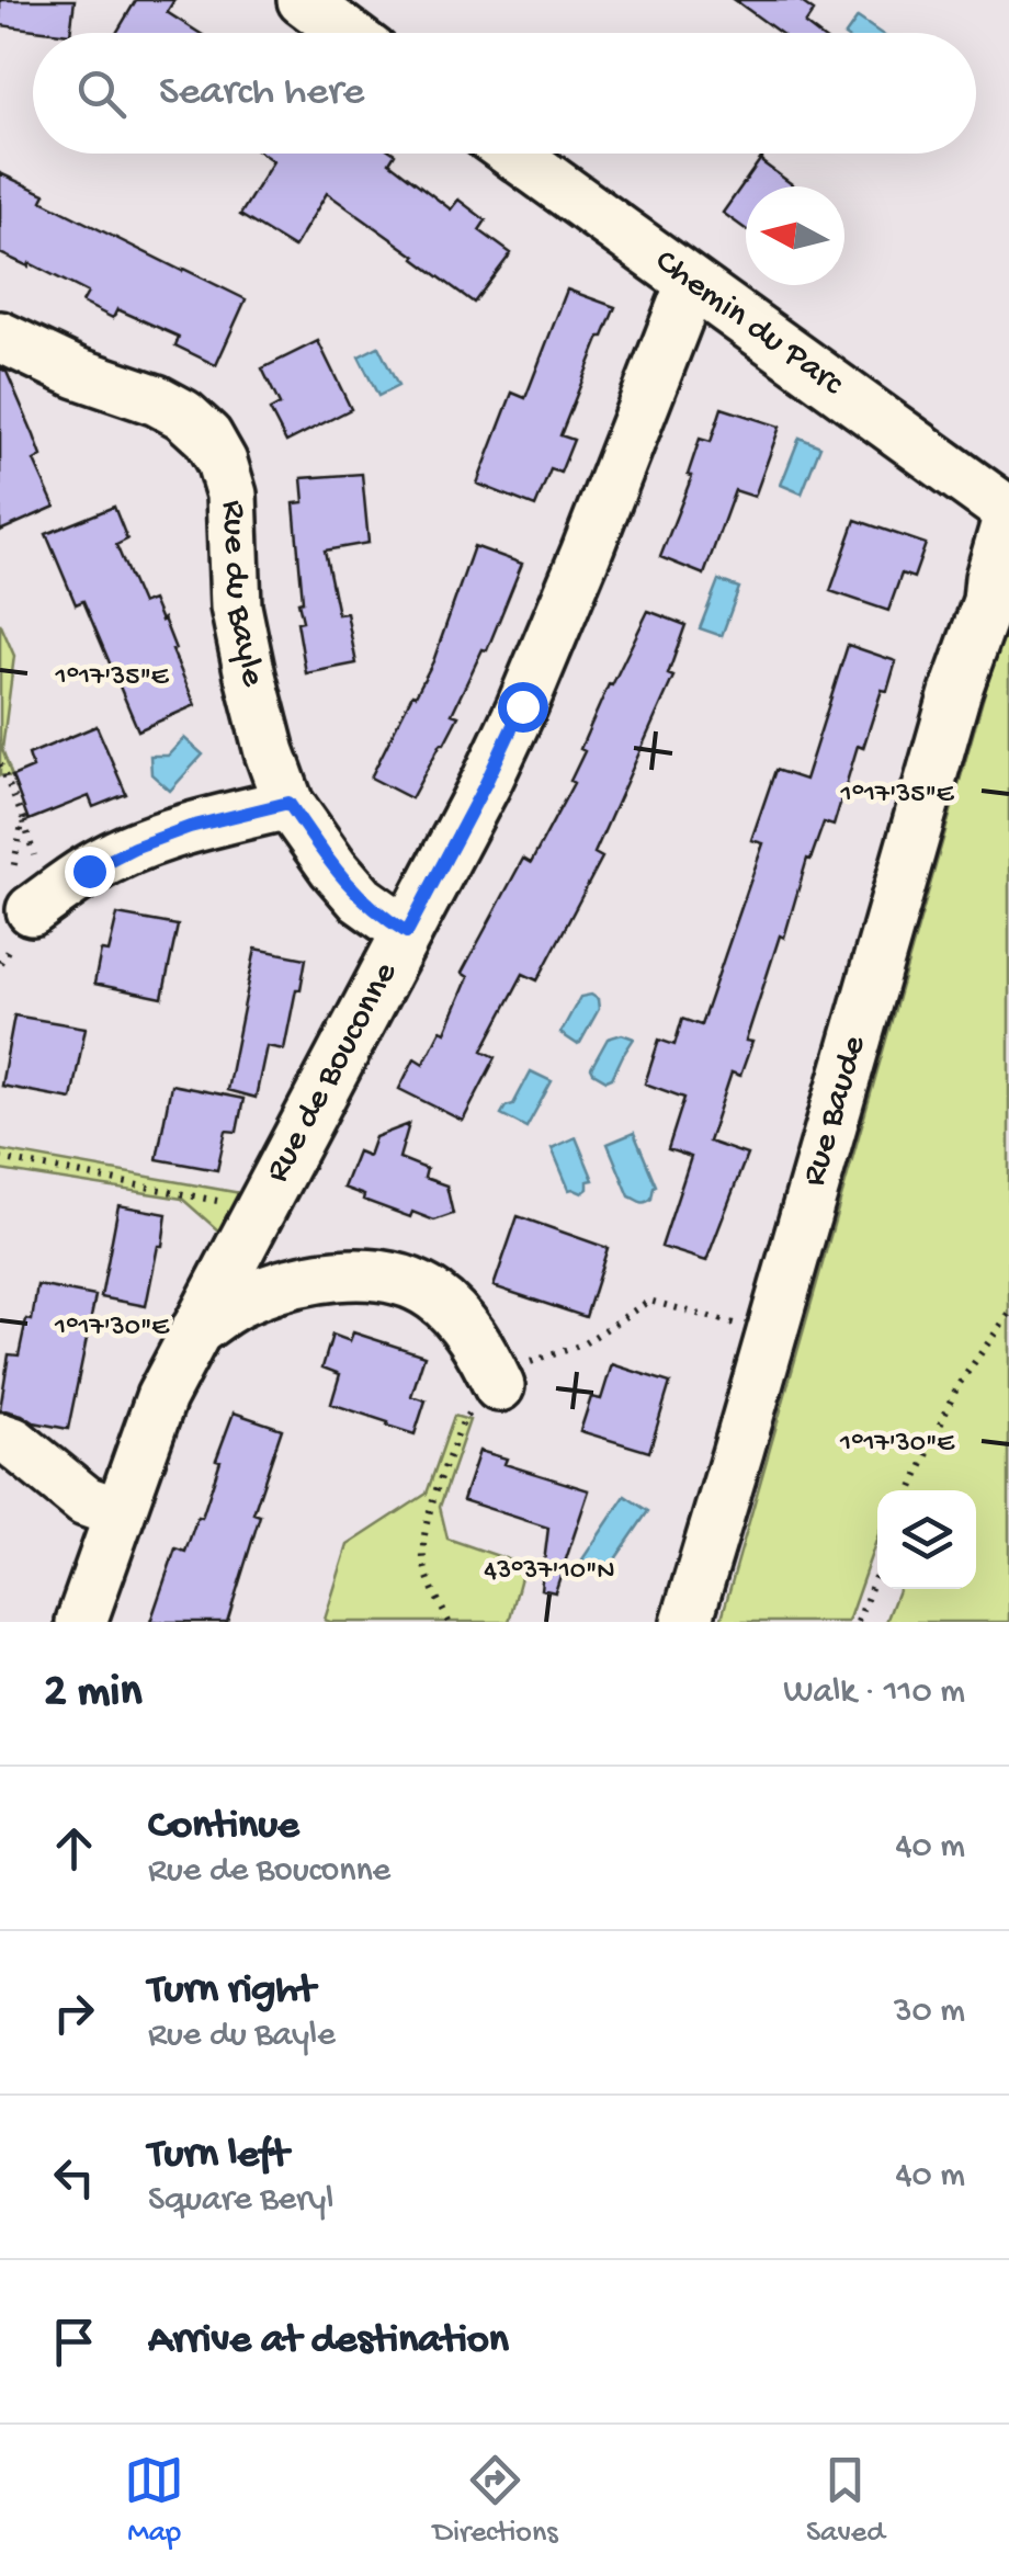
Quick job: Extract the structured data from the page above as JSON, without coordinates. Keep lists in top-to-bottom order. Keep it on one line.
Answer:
{"streets":{"street":["Chemin du Parc","Rue du Bayle","Rue de Bouconne","Rue Baude"]},"crossings":[["Chemin du Parc","Rue de Bouconne"],["Chemin du Parc","Rue Baude"],["Rue du Bayle","Rue de Bouconne"]],"north":"left","page":{"search":"Search here","heading":["2 min","Walk · 110 m"],"list":[["Continue","Rue de Bouconne","40 m"],["Turn right","Rue du Bayle","30 m"],["Turn left","Square Beryl","40 m"],"Arrive at destination"],"nav":["Map","Directions","Saved"]},"coordinates":["1°17'35\"E","1°17'30\"E","43°37'10\"N"]}
